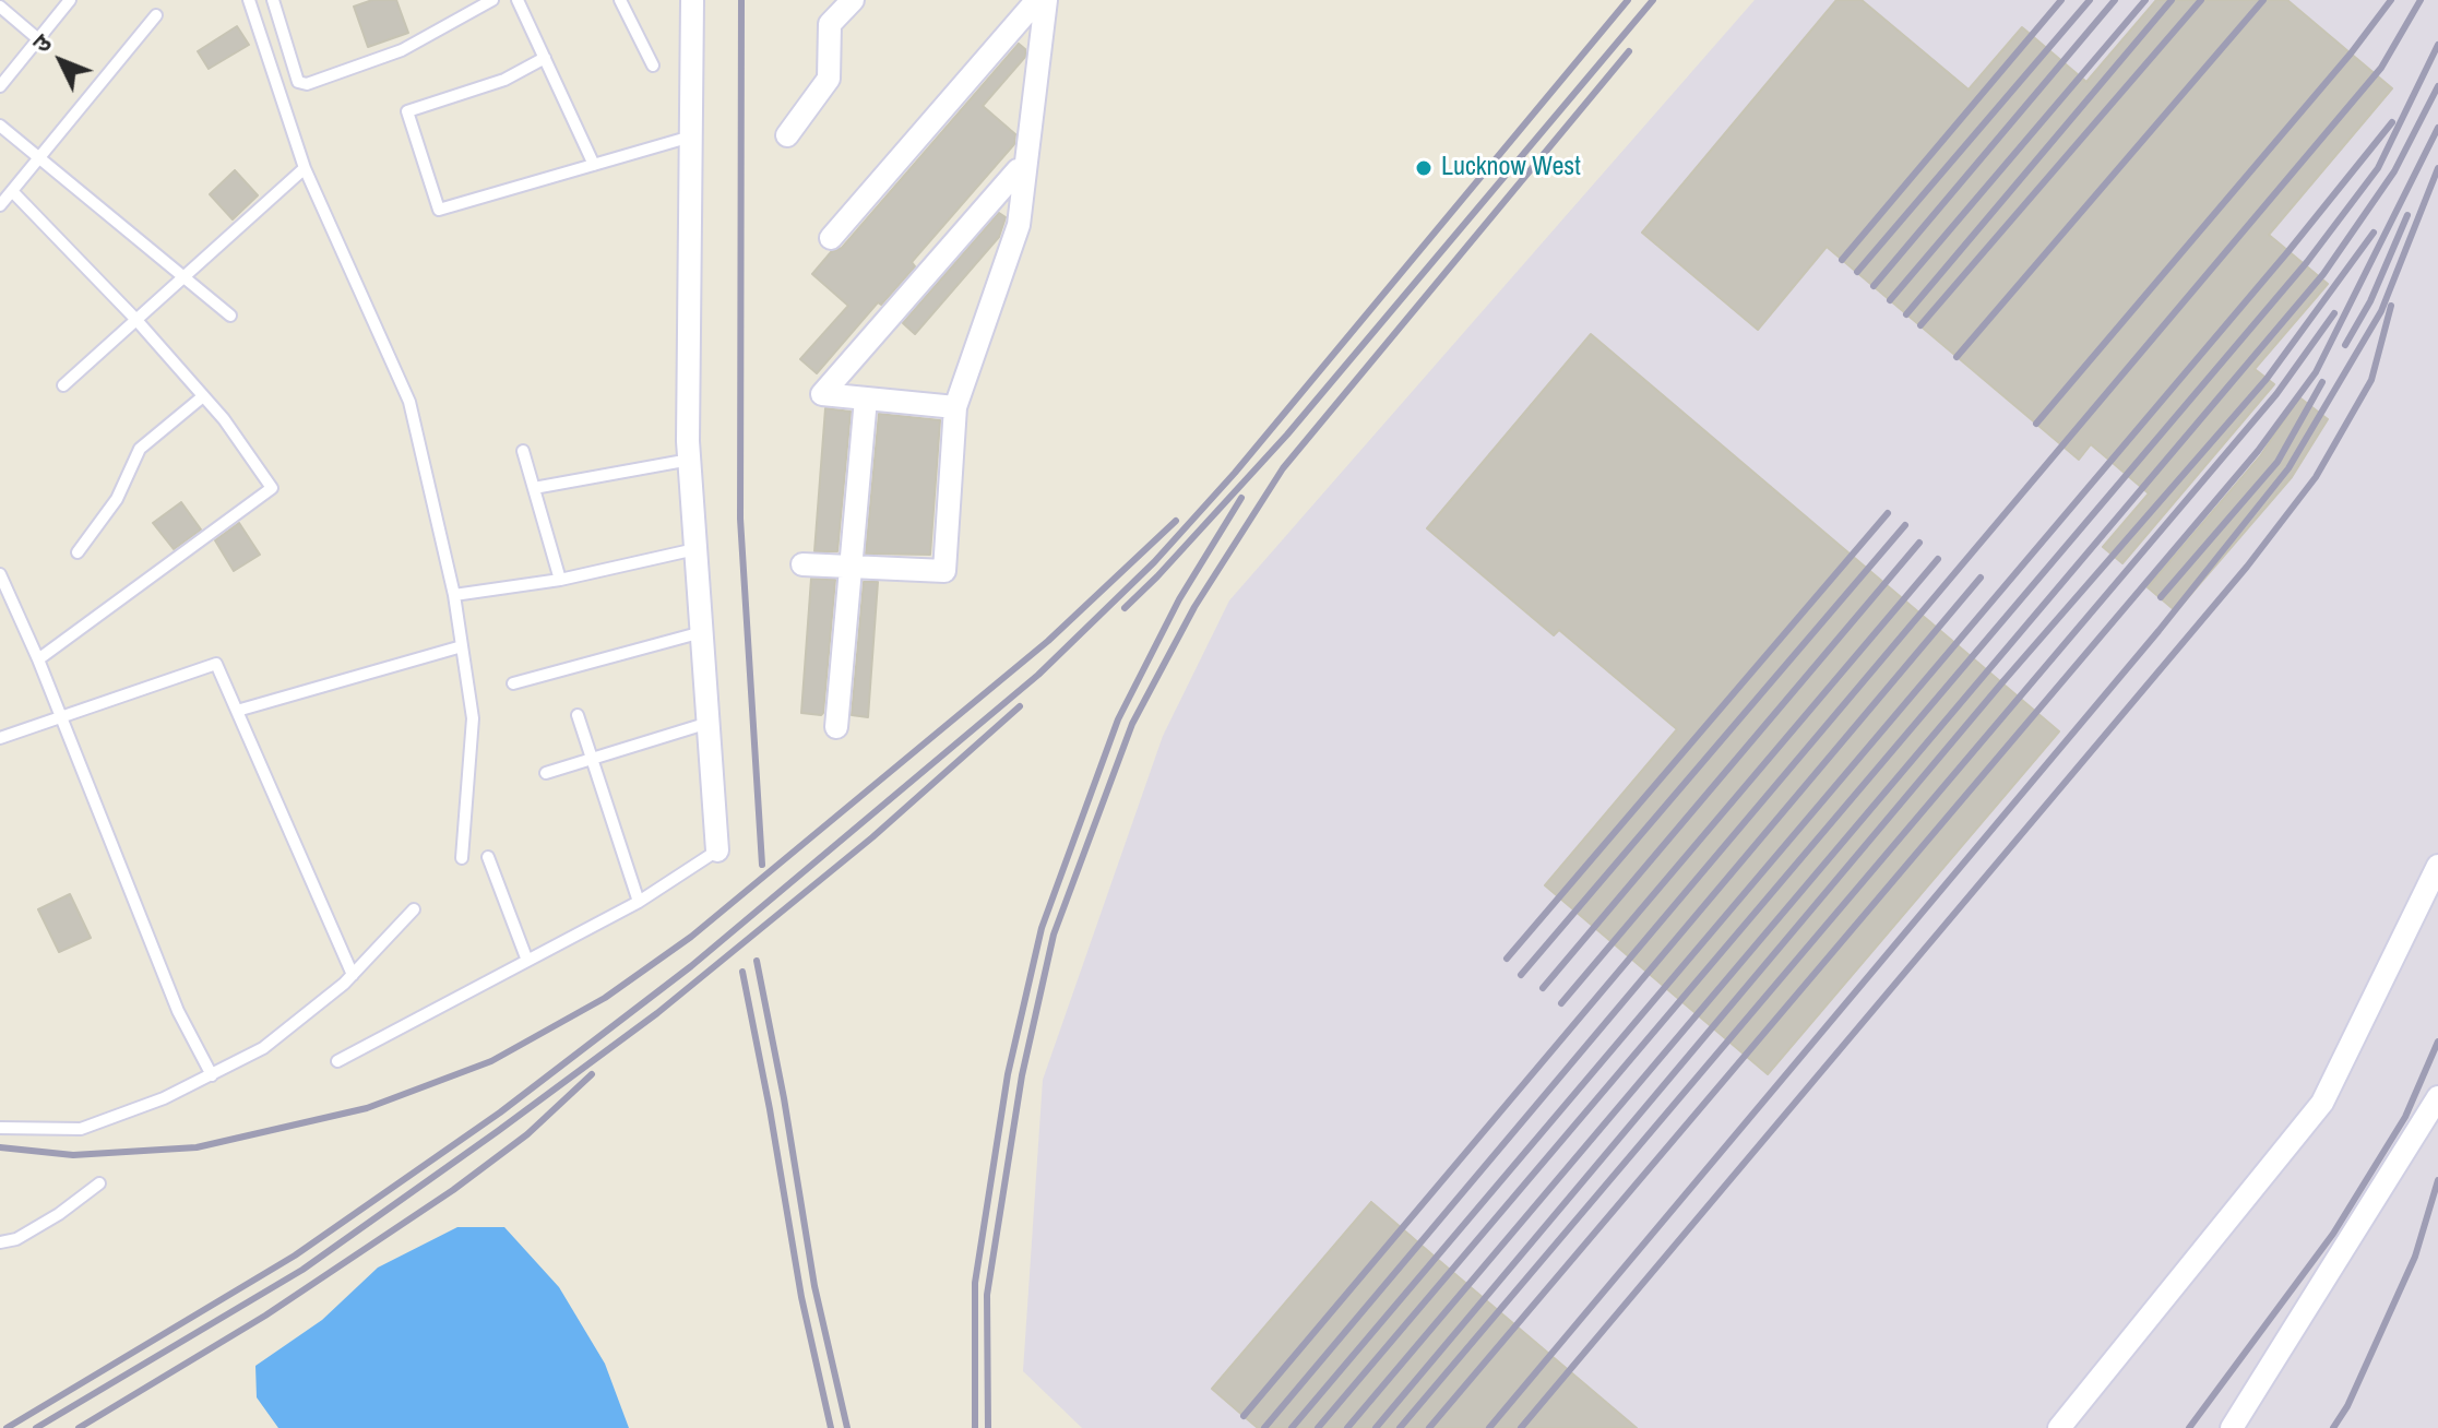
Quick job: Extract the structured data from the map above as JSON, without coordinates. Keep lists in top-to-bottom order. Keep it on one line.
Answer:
{"places":["Lucknow West"],"north":"top left"}
